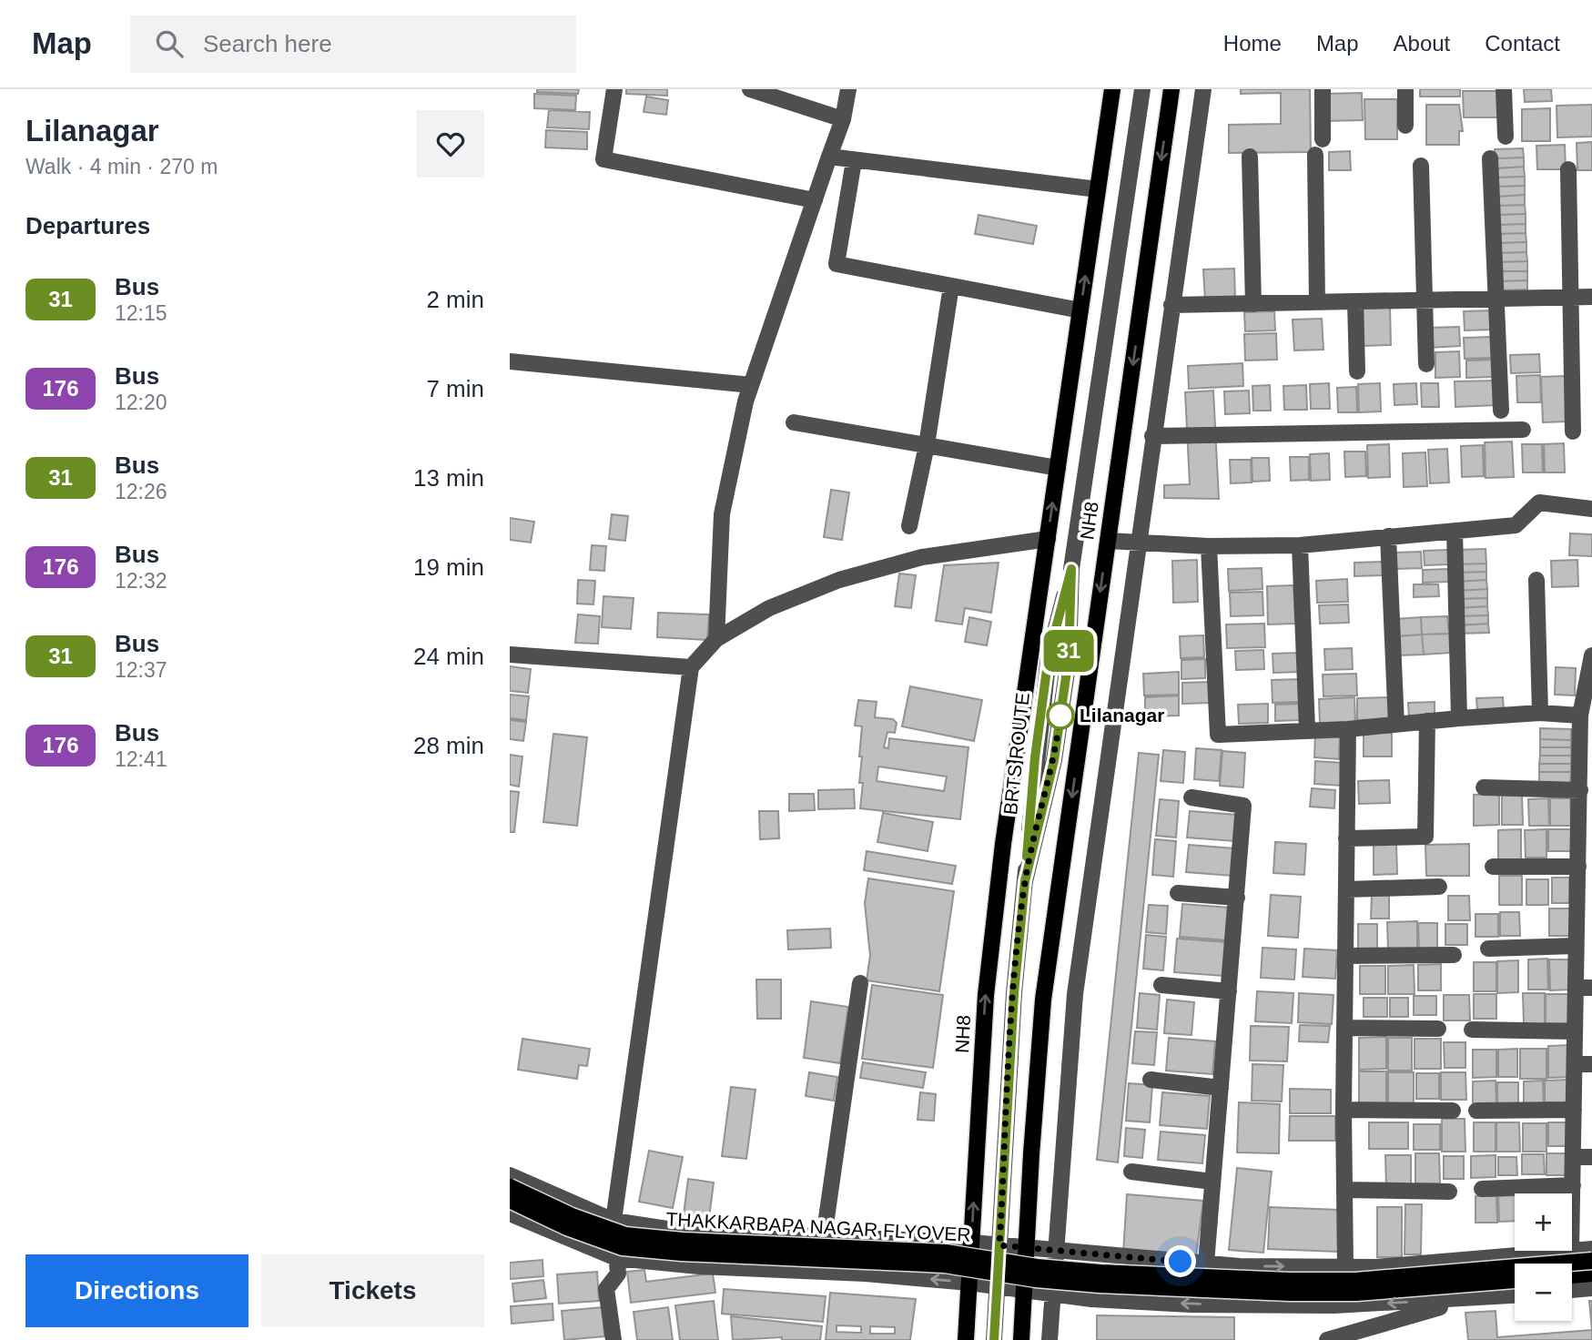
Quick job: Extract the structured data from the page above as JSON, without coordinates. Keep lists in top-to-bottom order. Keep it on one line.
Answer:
{"streets":{"main road":["NH8","THAKKARBAPA NAGAR FLYOVER"],"street":["BRTS ROUTE"]},"places":["Lilanagar"],"lines":["bus line 31"],"page":{"header":"Map","search":"Search here","nav":["Home","Map","About","Contact"],"heading":[["Lilanagar","Walk · 4 min · 270 m"],"Departures"],"on_map":"31","list":[{"mark":"31","name":"Bus","note":"12:15","value":"2 min"},{"mark":"176","name":"Bus","note":"12:20","value":"7 min"},{"mark":"31","name":"Bus","note":"12:26","value":"13 min"},{"mark":"176","name":"Bus","note":"12:32","value":"19 min"},{"mark":"31","name":"Bus","note":"12:37","value":"24 min"},{"mark":"176","name":"Bus","note":"12:41","value":"28 min"}],"map_buttons":["+","−"],"buttons":["Directions","Tickets"]}}
